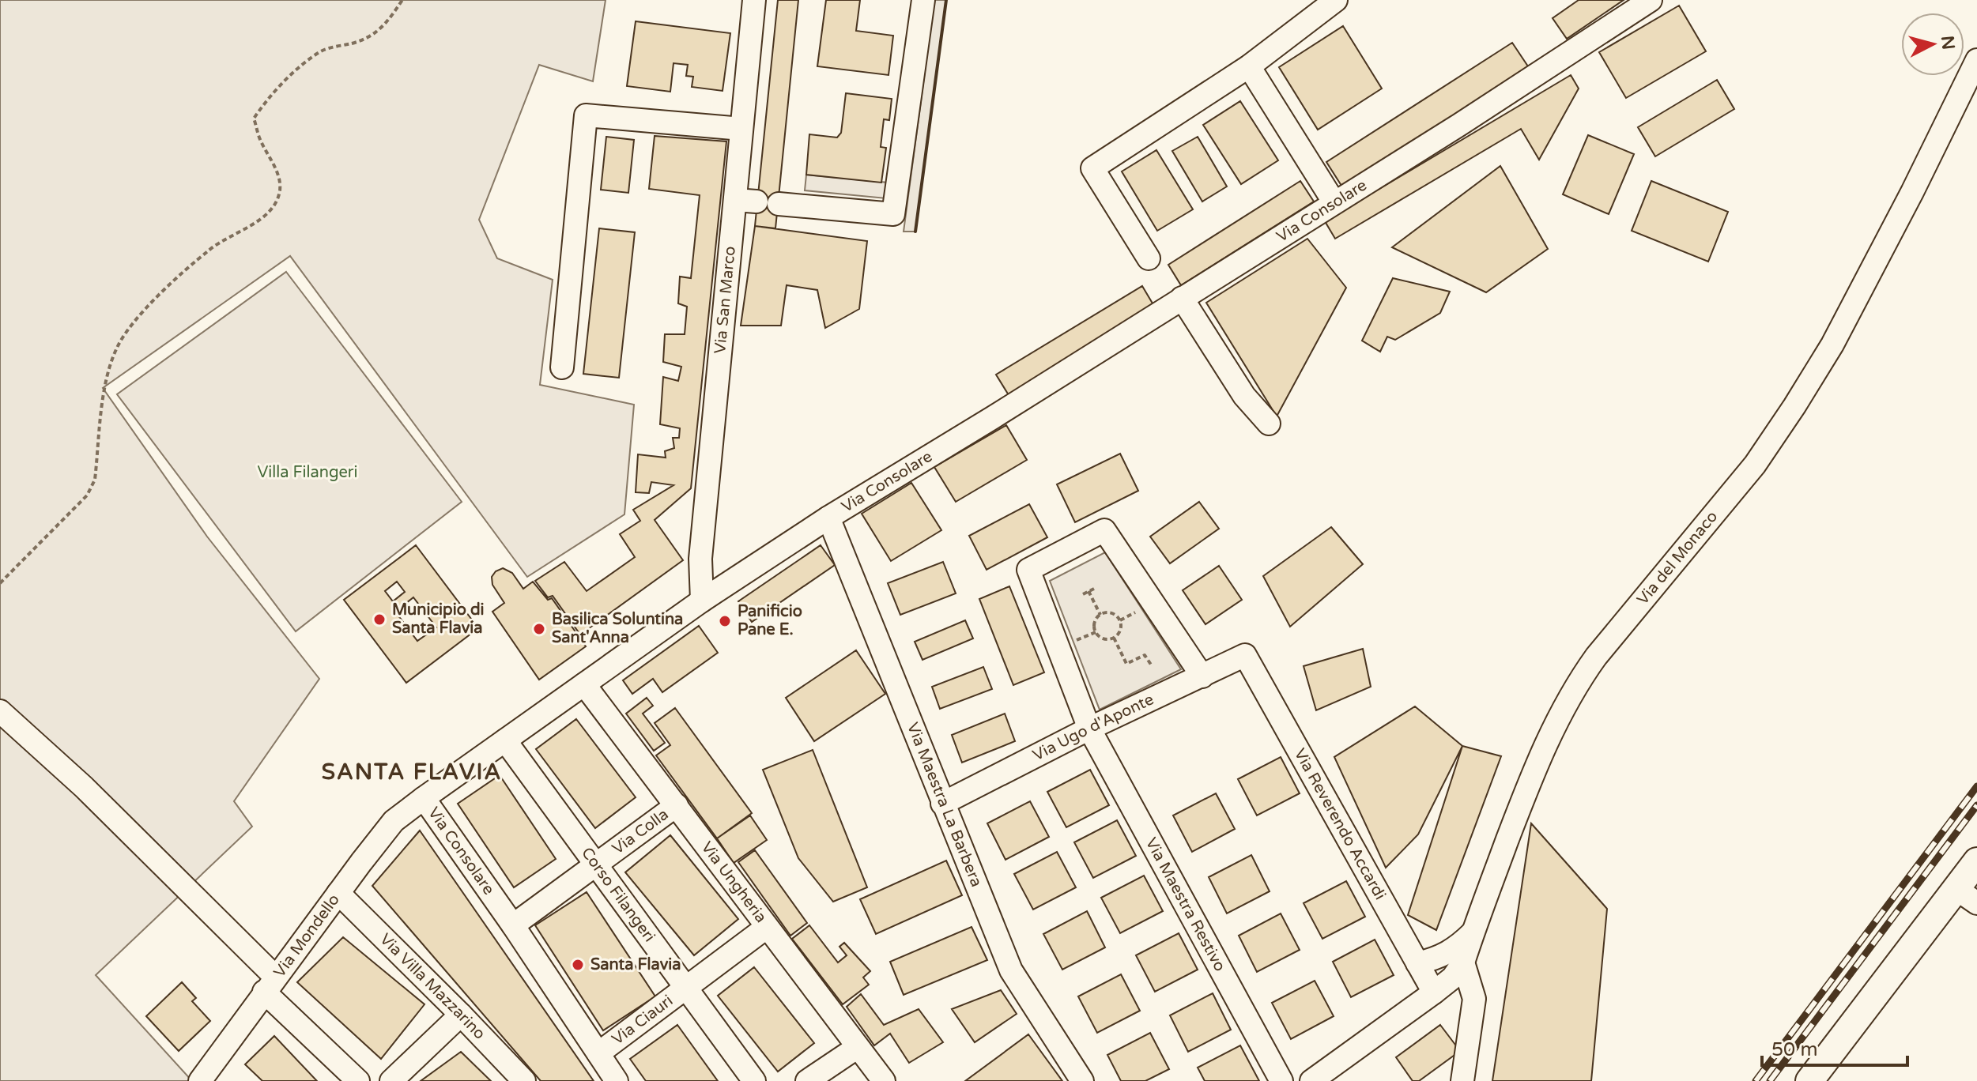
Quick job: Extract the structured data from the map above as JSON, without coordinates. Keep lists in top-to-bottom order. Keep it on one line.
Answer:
{"streets":{"street":["Via Consolare","Via San Marco","Via del Monaco","Via Ugo d'Aponte","Via Maestra La Barbera","Via Reverendo Accardi","Via Colla","Via Ungheria","Corso Filangeri","Via Maestra Restivo","Via Mondello","Via Villa Mazzarino","Via Ciauri"]},"crossings":[["Via Consolare","Via San Marco"],["Via Consolare","Via Maestra La Barbera"],["Via Consolare","Via Colla"],["Via Consolare","Via Ungheria"],["Via Consolare","Corso Filangeri"],["Via Consolare","Via Mondello"],["Via Consolare","Via Ciauri"],["Via Ugo d'Aponte","Via Maestra La Barbera"],["Via Ugo d'Aponte","Via Reverendo Accardi"],["Via Ugo d'Aponte","Via Maestra Restivo"],["Via Colla","Via Ungheria"],["Via Colla","Corso Filangeri"],["Via Ungheria","Via Ciauri"],["Corso Filangeri","Via Ciauri"],["Via Mondello","Via Villa Mazzarino"]],"districts":["SANTA FLAVIA"],"parks":["Villa Filangeri"],"places":["Municipio di Santa Flavia","Panificio Pane E.","Basilica Soluntina Sant'Anna","Santa Flavia"],"scale_bar":"50 m","north":"right"}
